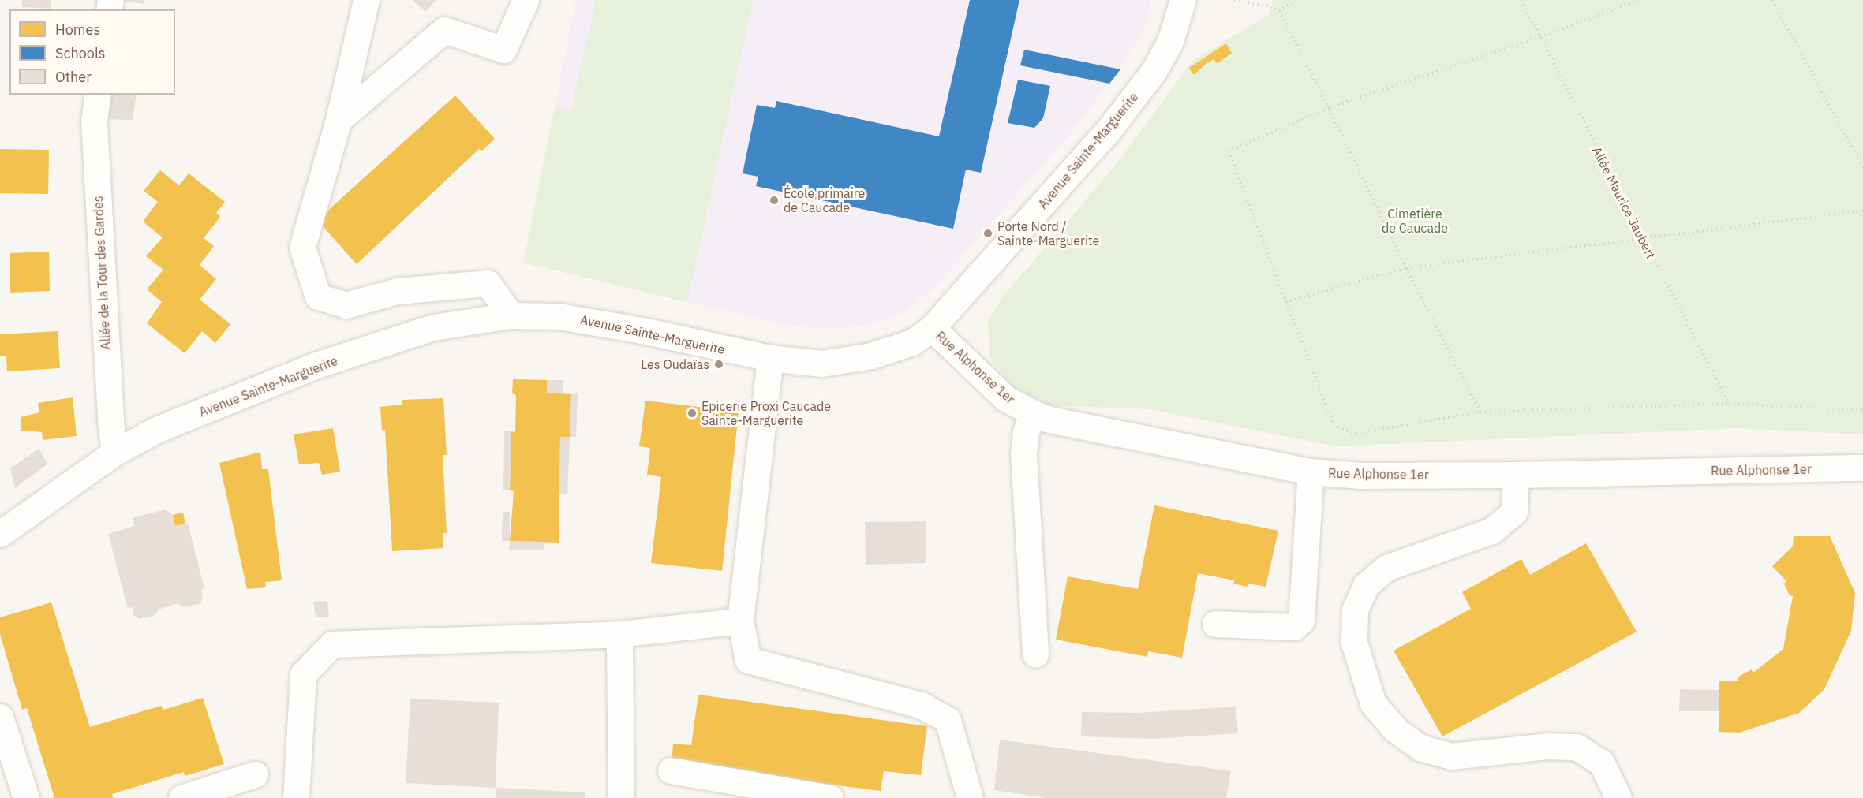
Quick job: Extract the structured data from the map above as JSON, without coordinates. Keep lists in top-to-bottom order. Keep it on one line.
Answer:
{"streets":{"street":["Avenue Sainte-Marguerite","Allée de la Tour des Gardes","Rue Alphonse 1er"],"path":["Allée Maurice Jaubert"]},"crossings":[["Avenue Sainte-Marguerite","Allée de la Tour des Gardes"],["Avenue Sainte-Marguerite","Rue Alphonse 1er"]],"parks":["Cimetière de Caucade"],"places":["École primaire de Caucade","Porte Nord / Sainte-Marguerite","Les Oudaïas","Epicerie Proxi Caucade Sainte-Marguerite"],"legend":["Homes","Schools","Other"]}
